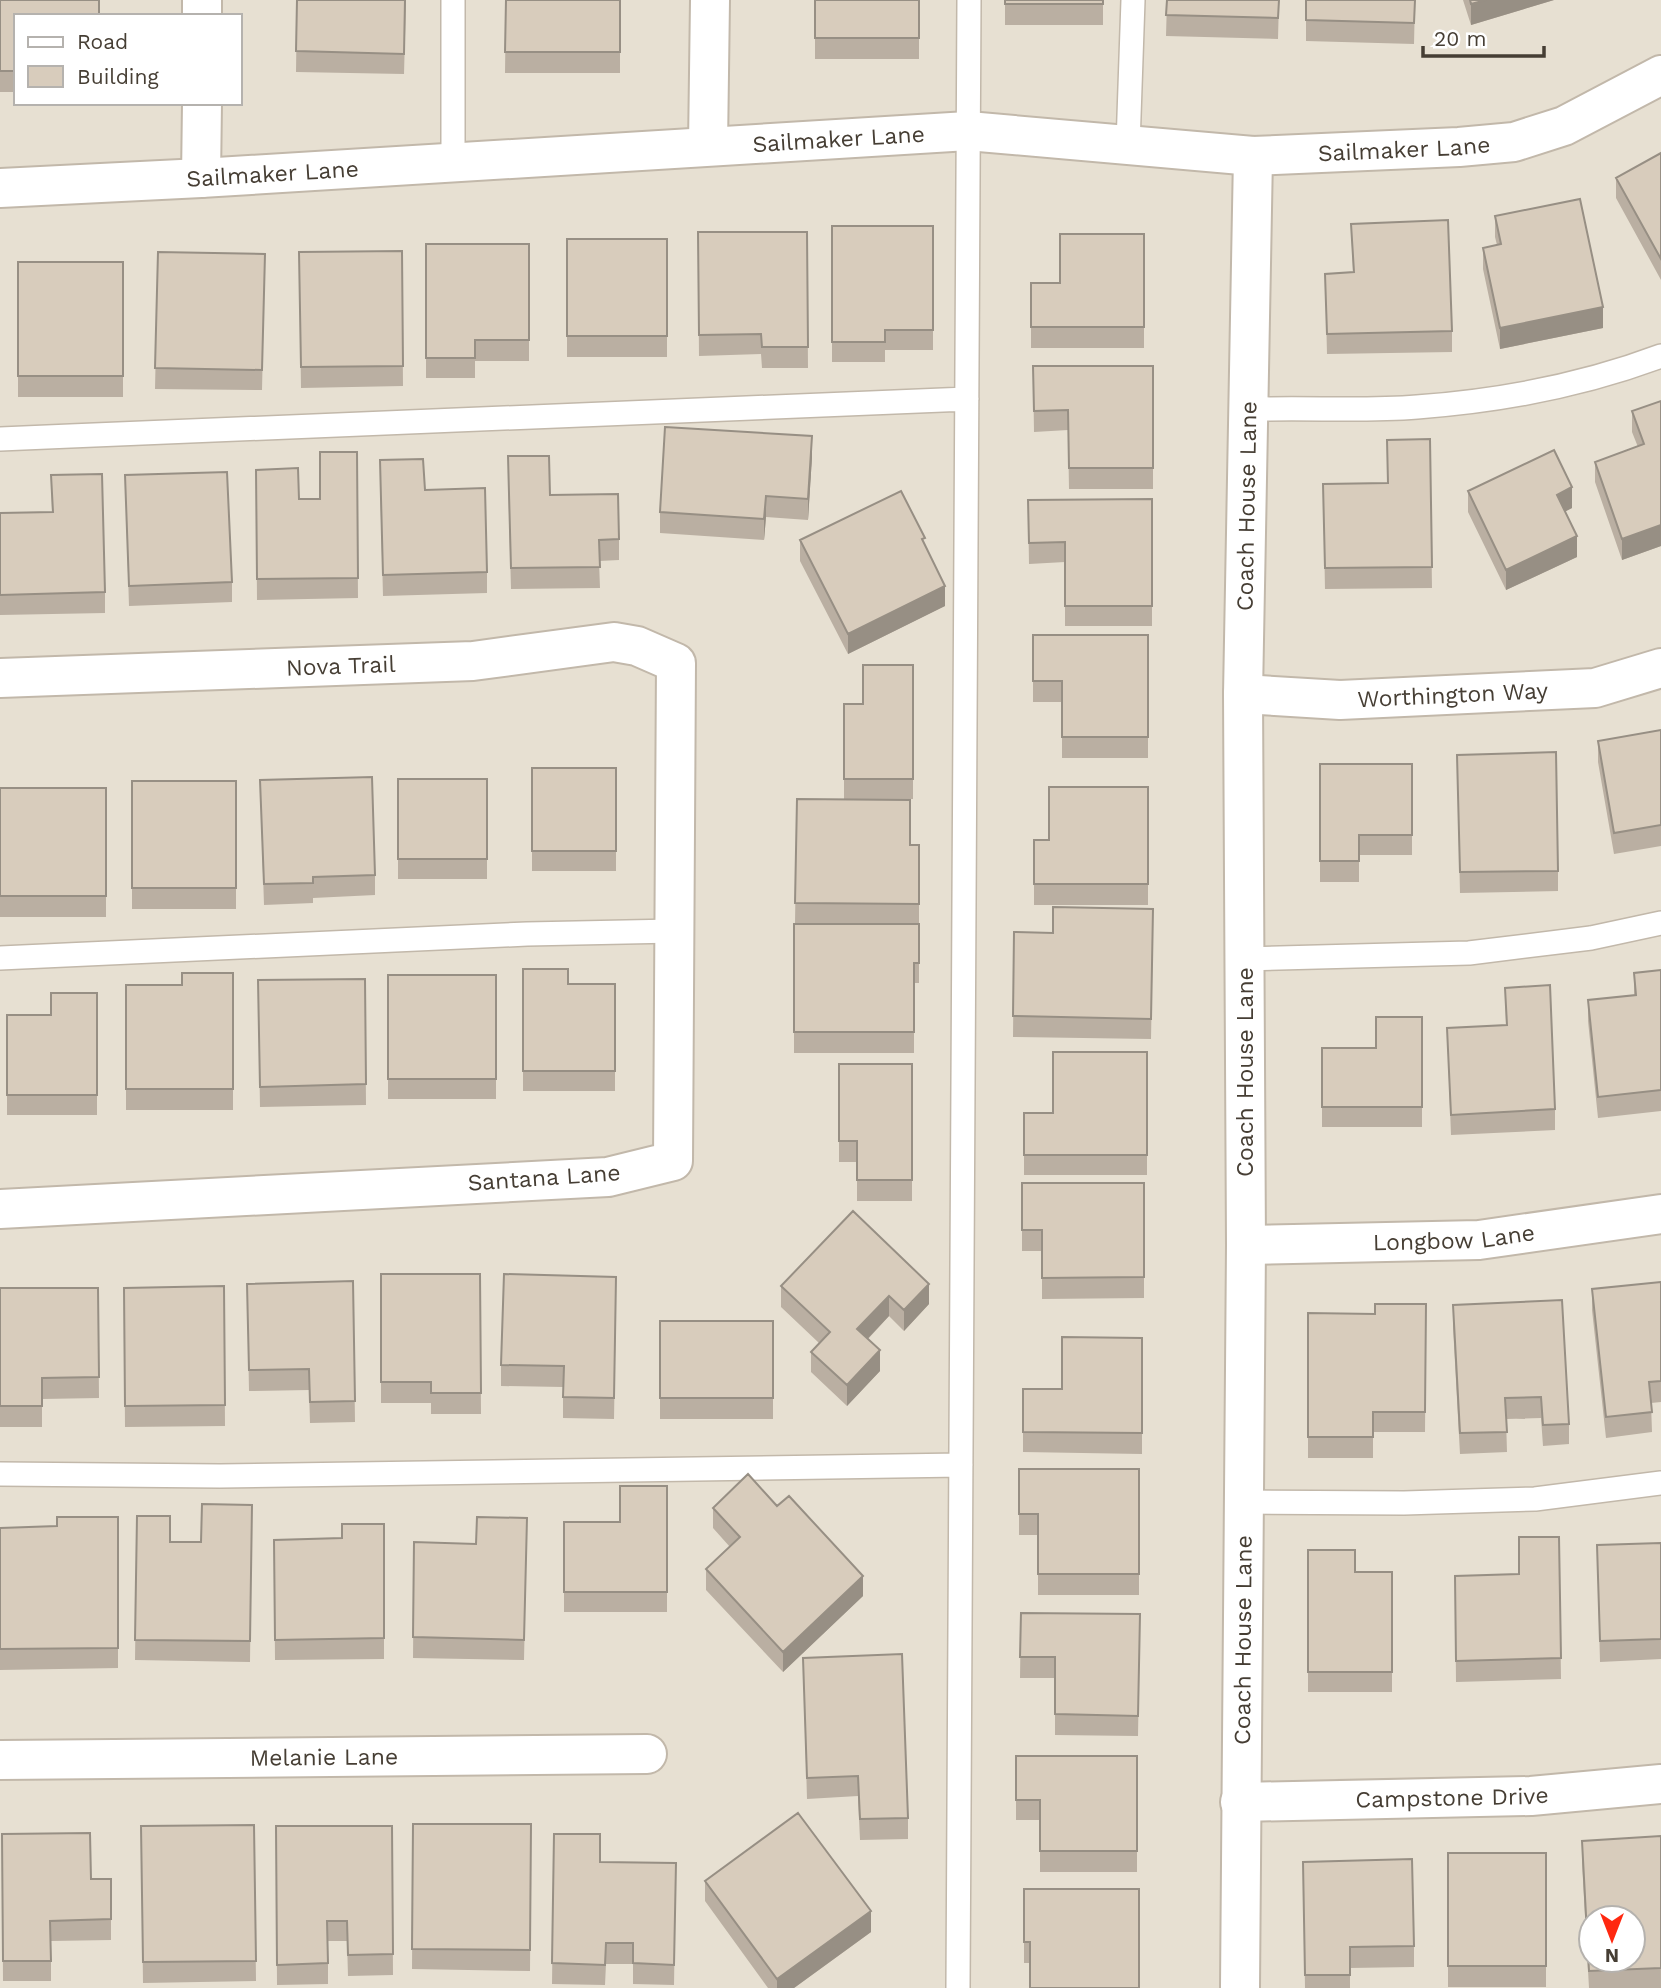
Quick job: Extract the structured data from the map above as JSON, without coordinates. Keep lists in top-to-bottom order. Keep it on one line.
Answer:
{"streets":{"street":["Sailmaker Lane","Coach House Lane","Nova Trail","Worthington Way","Santana Lane","Longbow Lane","Melanie Lane","Campstone Drive"]},"crossings":[["Sailmaker Lane","Coach House Lane"],["Coach House Lane","Worthington Way"],["Coach House Lane","Longbow Lane"],["Coach House Lane","Campstone Drive"],["Nova Trail","Santana Lane"]],"legend":["Road","Building"],"scale_bar":"20 m","north":"bottom"}
